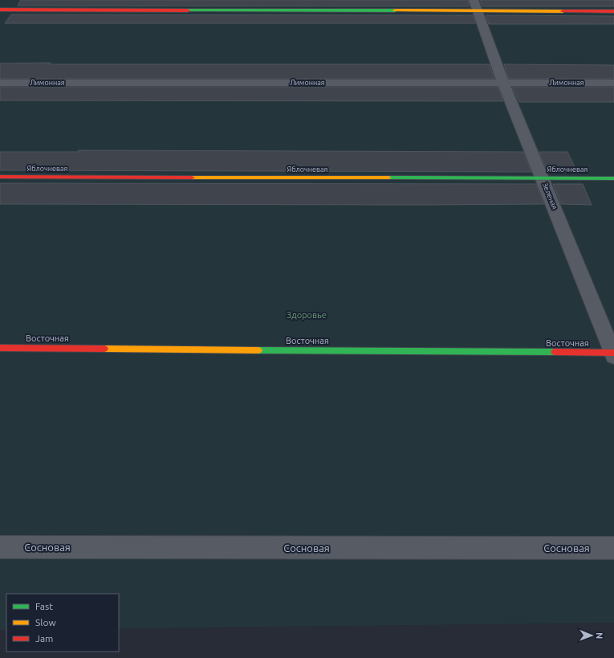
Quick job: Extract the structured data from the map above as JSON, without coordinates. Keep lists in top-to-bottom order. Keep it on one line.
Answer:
{"streets":{"street":["Лимонная","Яблочневая","Зеленая","Восточная","Сосновая"]},"crossings":[["Лимонная","Зеленая"],["Яблочневая","Зеленая"],["Зеленая","Восточная"]],"parks":["Здоровье"],"legend":["Fast","Slow","Jam"],"north":"right"}
